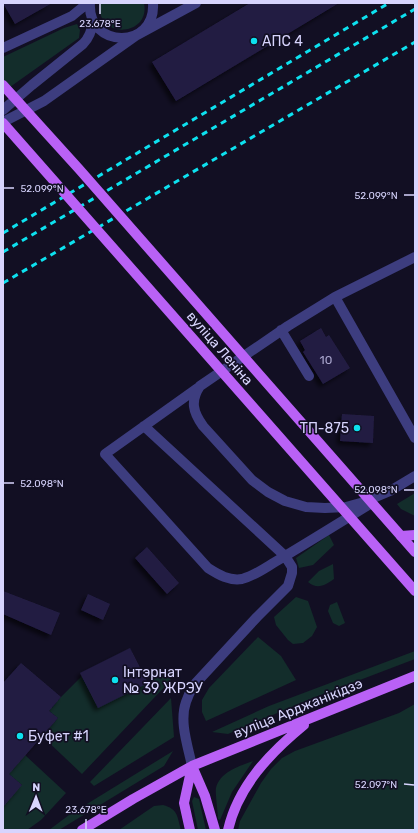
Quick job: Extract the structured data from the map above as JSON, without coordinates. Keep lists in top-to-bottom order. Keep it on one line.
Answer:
{"streets":{"main road":["вуліца Леніна","вуліца Арджанікідзэ"]},"places":["АПС 4","ТП-875","Інтэрнат № 39 ЖРЭУ","Буфет #1"],"house_numbers":["10"],"north":"top","coordinates":["23.678°E","52.099°N","52.098°N","52.097°N"]}
